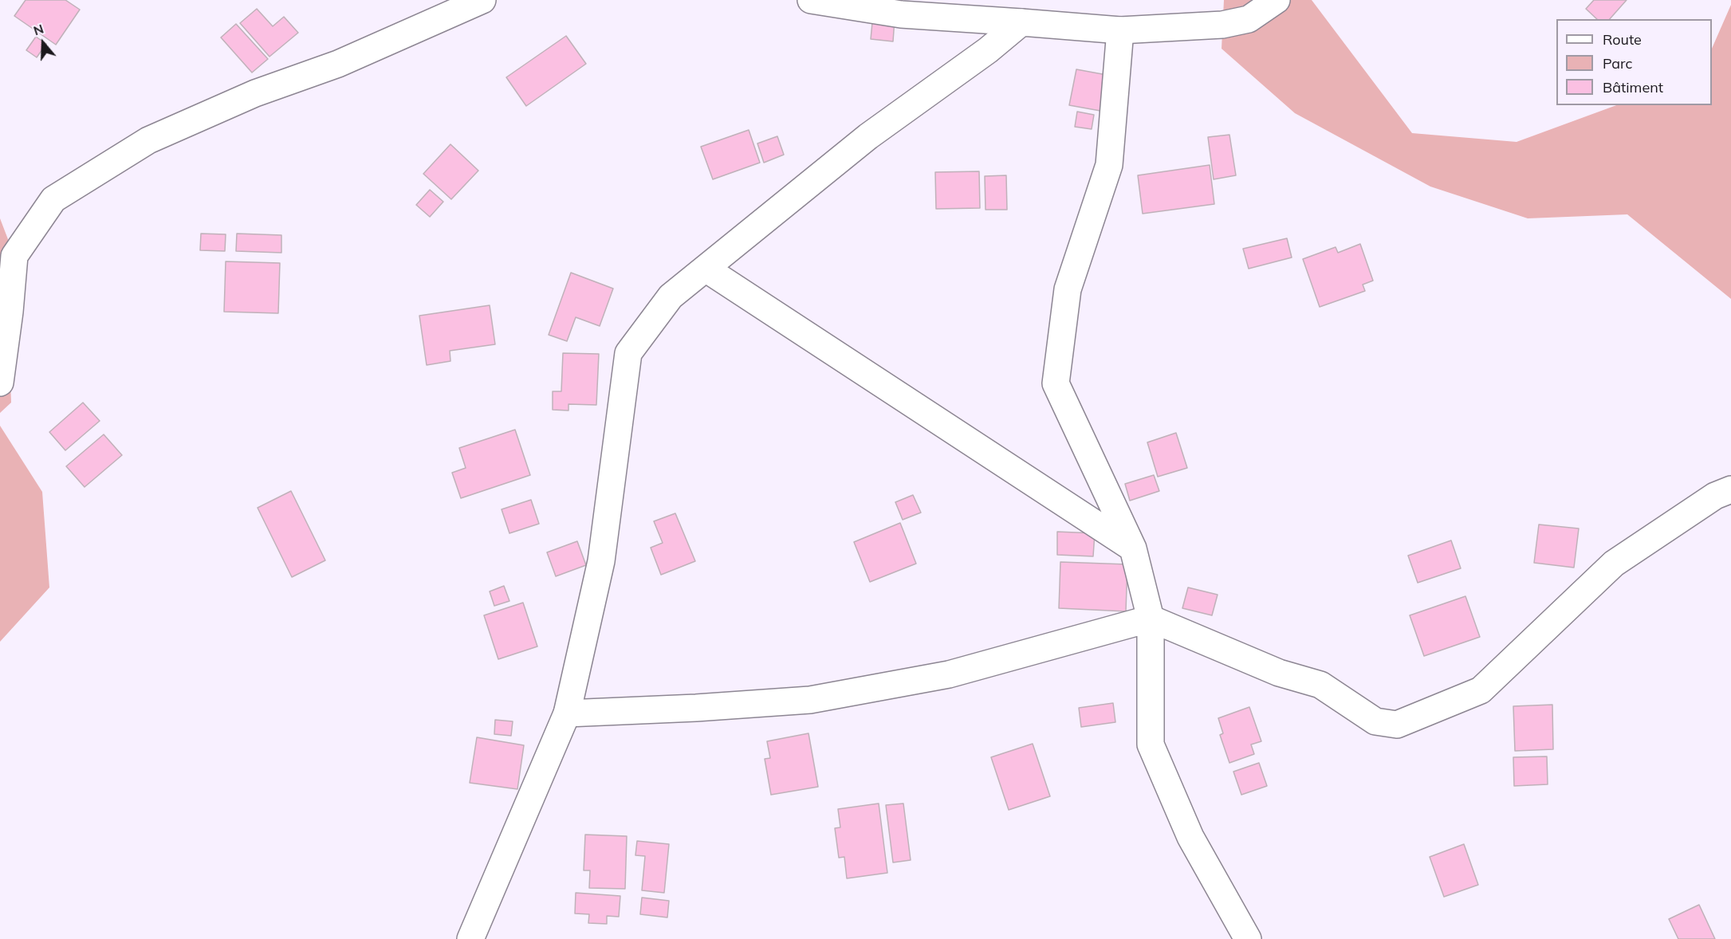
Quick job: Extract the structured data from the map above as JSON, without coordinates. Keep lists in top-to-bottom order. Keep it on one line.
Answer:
{"legend":["Route","Parc","Bâtiment"],"north":"top"}
